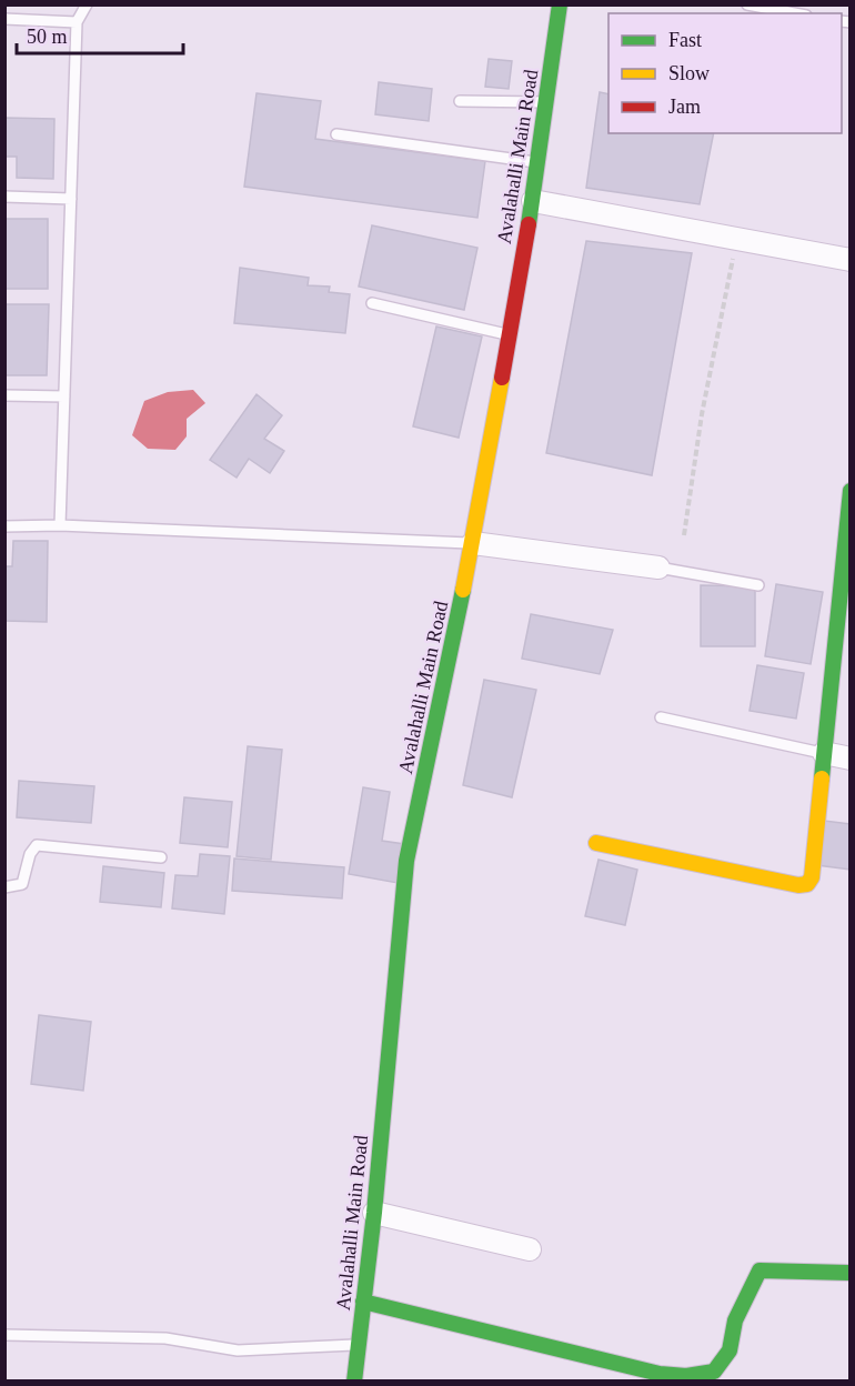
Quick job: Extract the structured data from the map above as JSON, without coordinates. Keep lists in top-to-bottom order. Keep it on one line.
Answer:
{"streets":{"main road":["Avalahalli Main Road"]},"legend":["Fast","Slow","Jam"],"scale_bar":"50 m"}
